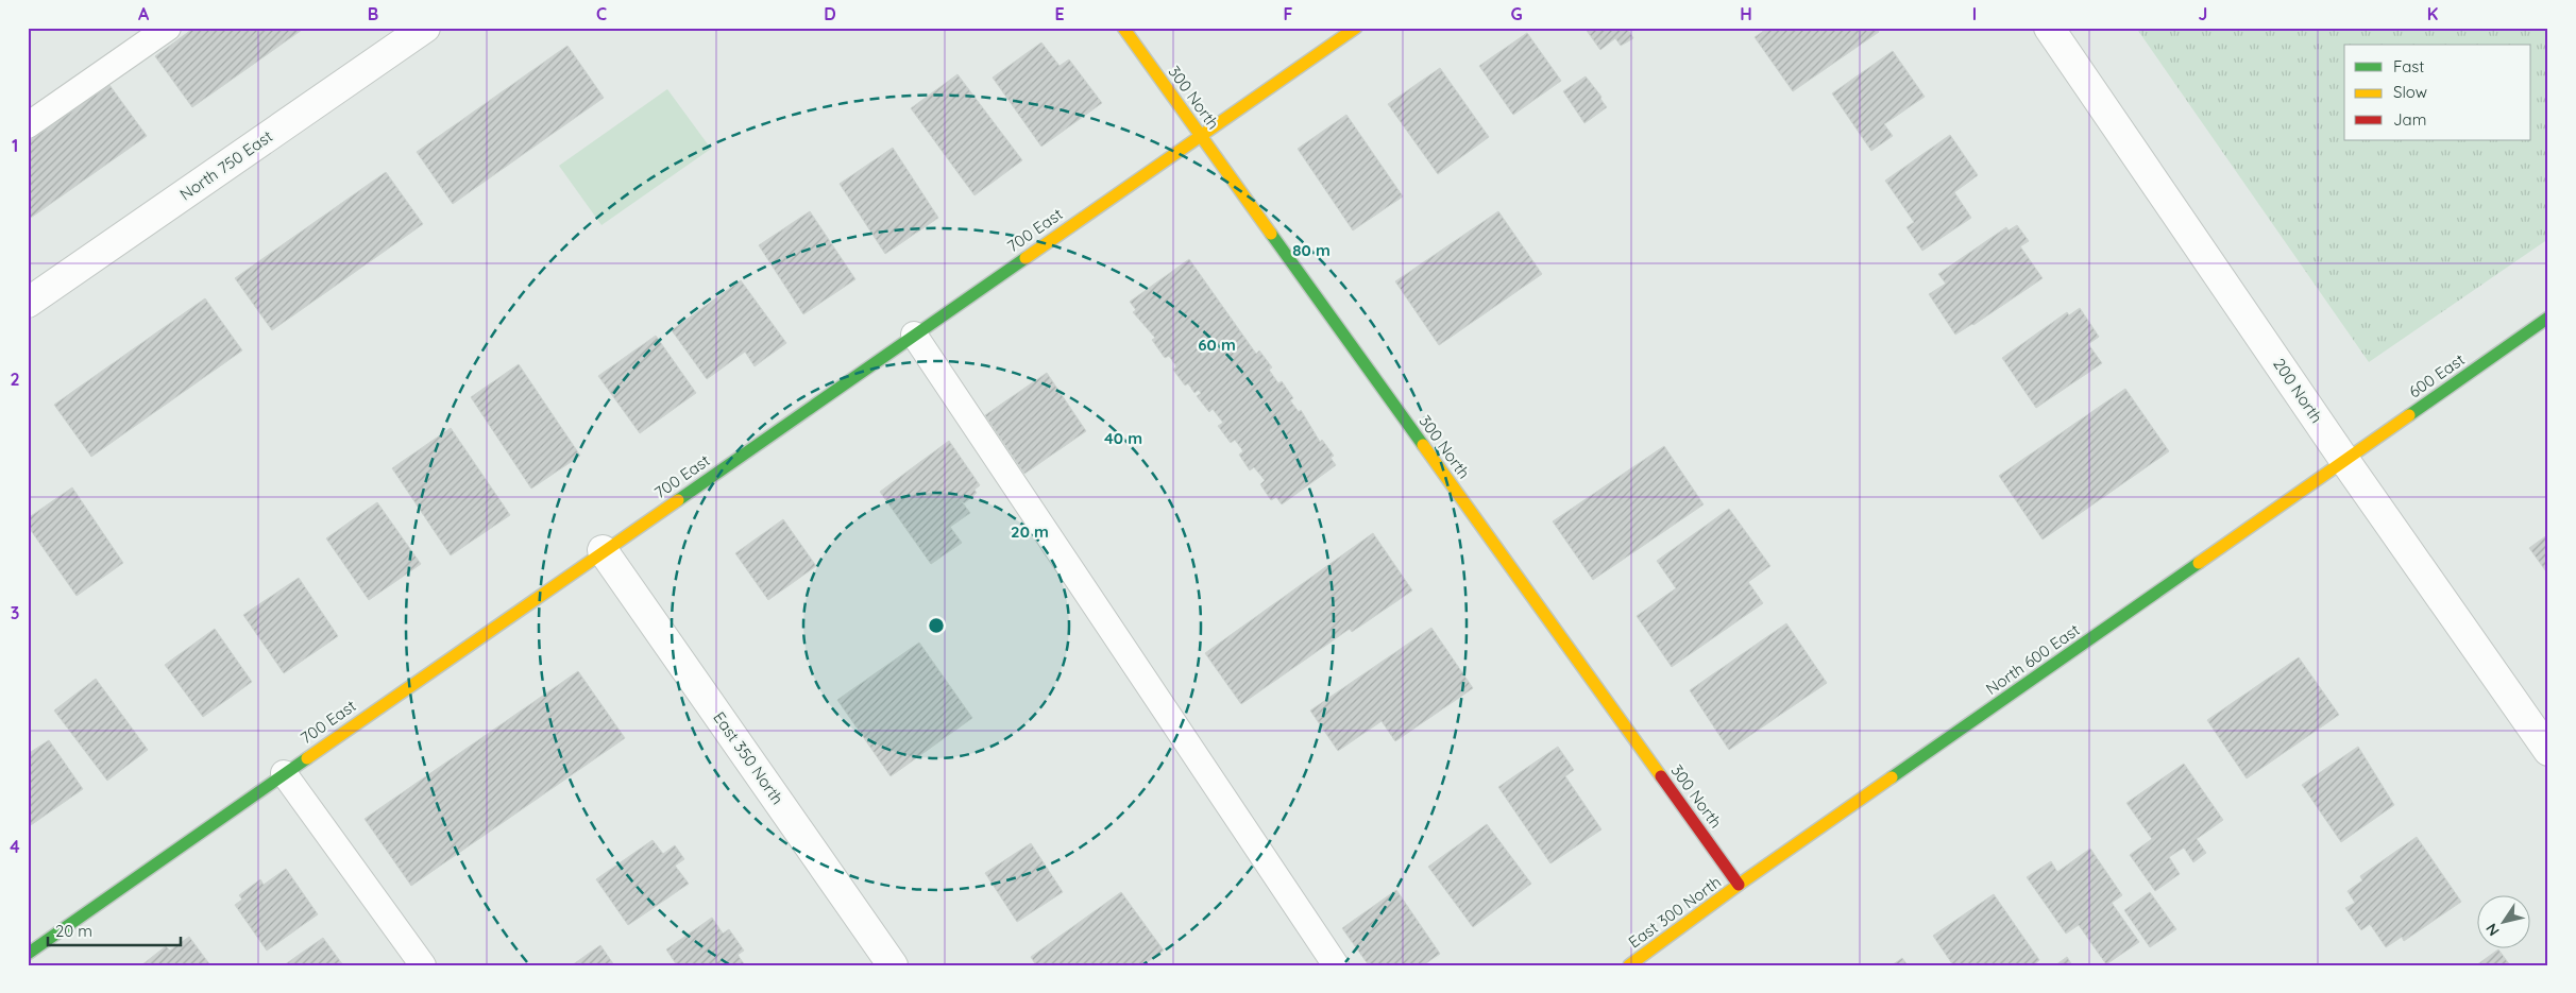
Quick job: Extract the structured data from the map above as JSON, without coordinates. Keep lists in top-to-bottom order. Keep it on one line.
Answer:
{"streets":{"street":["300 North","North 750 East","700 East","600 East","200 North","North 600 East","East 350 North","East 300 North"]},"crossings":[["300 North","700 East"],["300 North","North 600 East"],["300 North","East 300 North"],["700 East","East 350 North"],["600 East","200 North"],["600 East","North 600 East"],["200 North","North 600 East"],["North 600 East","East 300 North"]],"legend":["Fast","Slow","Jam"],"scale_bar":"20 m","north":"bottom left","grid":{"columns":["A","B","C","D","E","F","G","H","I","J","K"],"rows":["1","2","3","4"]},"rings":["80 m","60 m","40 m","20 m"]}
